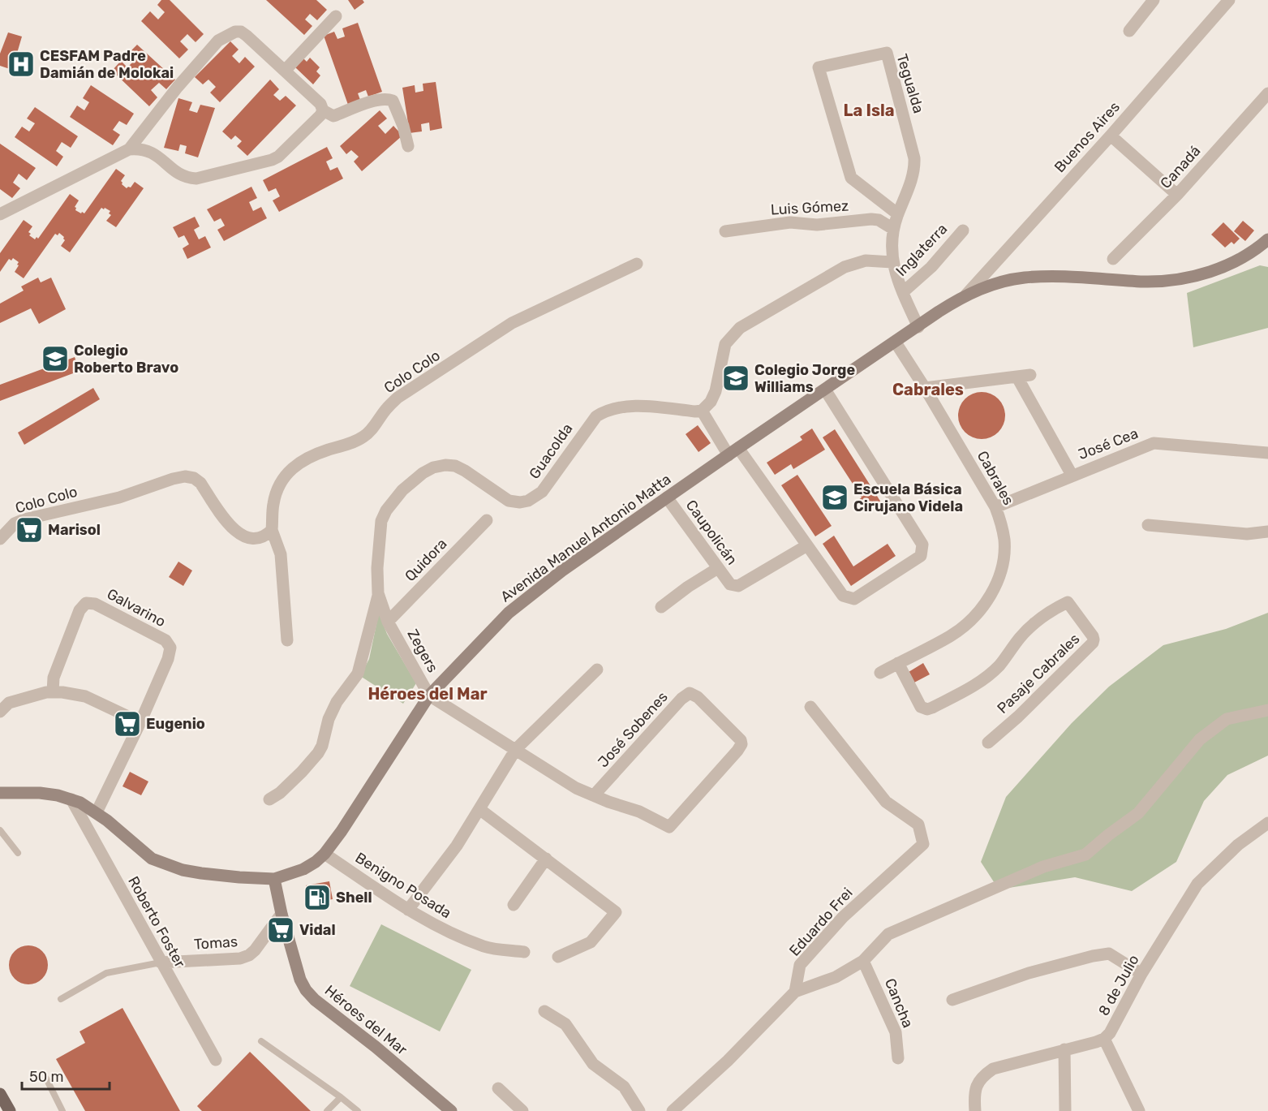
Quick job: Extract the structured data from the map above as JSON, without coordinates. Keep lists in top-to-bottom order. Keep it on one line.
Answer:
{"streets":{"main road":["Avenida Manuel Antonio Matta","Héroes del Mar"],"street":["Tegualda","Buenos Aires","Canadá","Luis Gómez","Inglaterra","Colo Colo","José Cea","Guacolda","Cabrales","Caupolicán","Quidora","Galvarino","Zegers","Pasaje Cabrales","José Sobenes","Benigno Posada","Roberto Foster","Eduardo Frei","Tomas","8 de Julio","Cancha"]},"crossings":[["Tegualda","Luis Gómez"],["Tegualda","Inglaterra"],["Tegualda","Avenida Manuel Antonio Matta"],["Buenos Aires","Avenida Manuel Antonio Matta"],["José Cea","Cabrales"],["Guacolda","Quidora"],["Guacolda","Zegers"],["Cabrales","Avenida Manuel Antonio Matta"],["Cabrales","Pasaje Cabrales"],["Caupolicán","Avenida Manuel Antonio Matta"],["Avenida Manuel Antonio Matta","Galvarino"],["Avenida Manuel Antonio Matta","Zegers"],["Avenida Manuel Antonio Matta","Benigno Posada"],["Avenida Manuel Antonio Matta","Roberto Foster"],["Avenida Manuel Antonio Matta","Héroes del Mar"],["Quidora","Zegers"],["Roberto Foster","Tomas"],["Tomas","Héroes del Mar"]],"districts":["La Isla","Cabrales","Héroes del Mar"],"places":{"hospital":["CESFAM Padre Damián de Molokai"],"school or university":["Colegio Roberto Bravo","Colegio Jorge Williams","Escuela Básica Cirujano Videla"],"supermarket":["Marisol","Eugenio","Vidal"],"fuel station":["Shell"]},"scale_bar":"50 m"}
